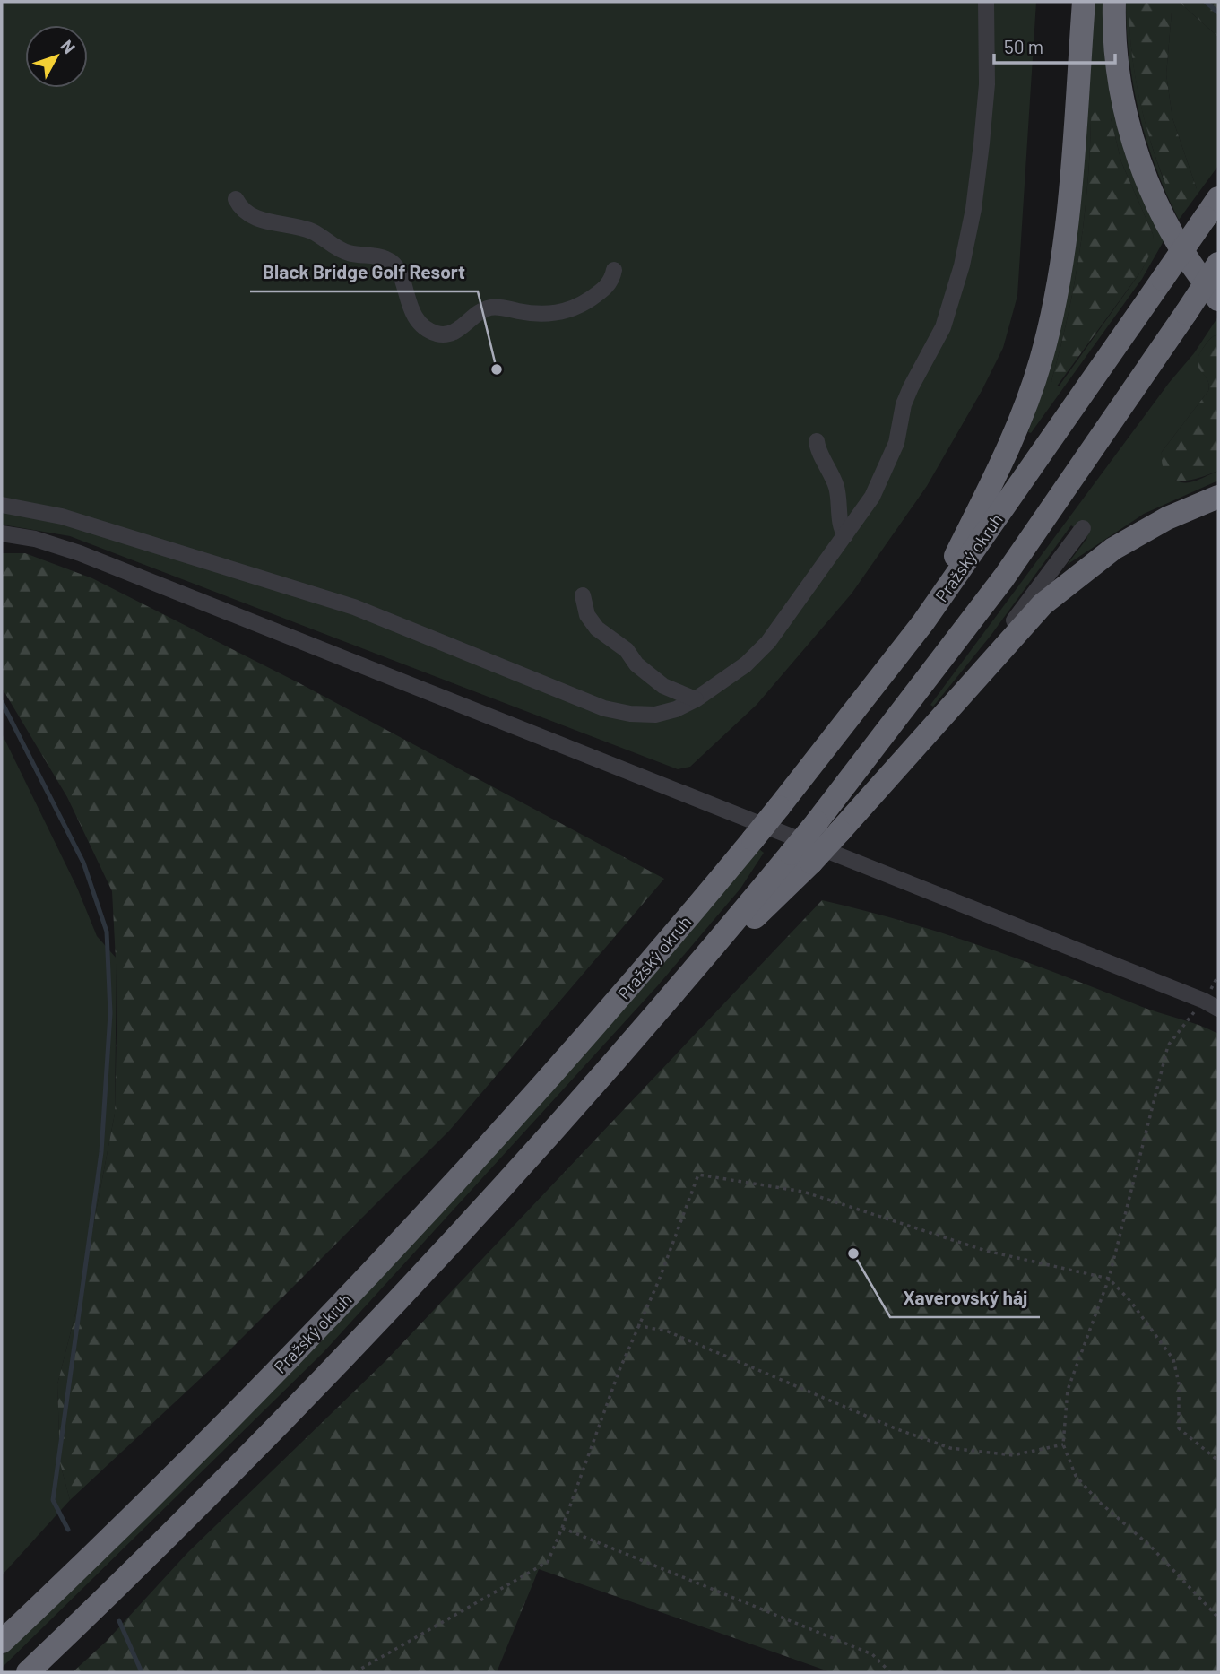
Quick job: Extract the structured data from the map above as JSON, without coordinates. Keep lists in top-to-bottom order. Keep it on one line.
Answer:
{"streets":{"highway":["Pražský okruh"]},"places":["Black Bridge Golf Resort","Xaverovský háj"],"scale_bar":"50 m","north":"top right"}
